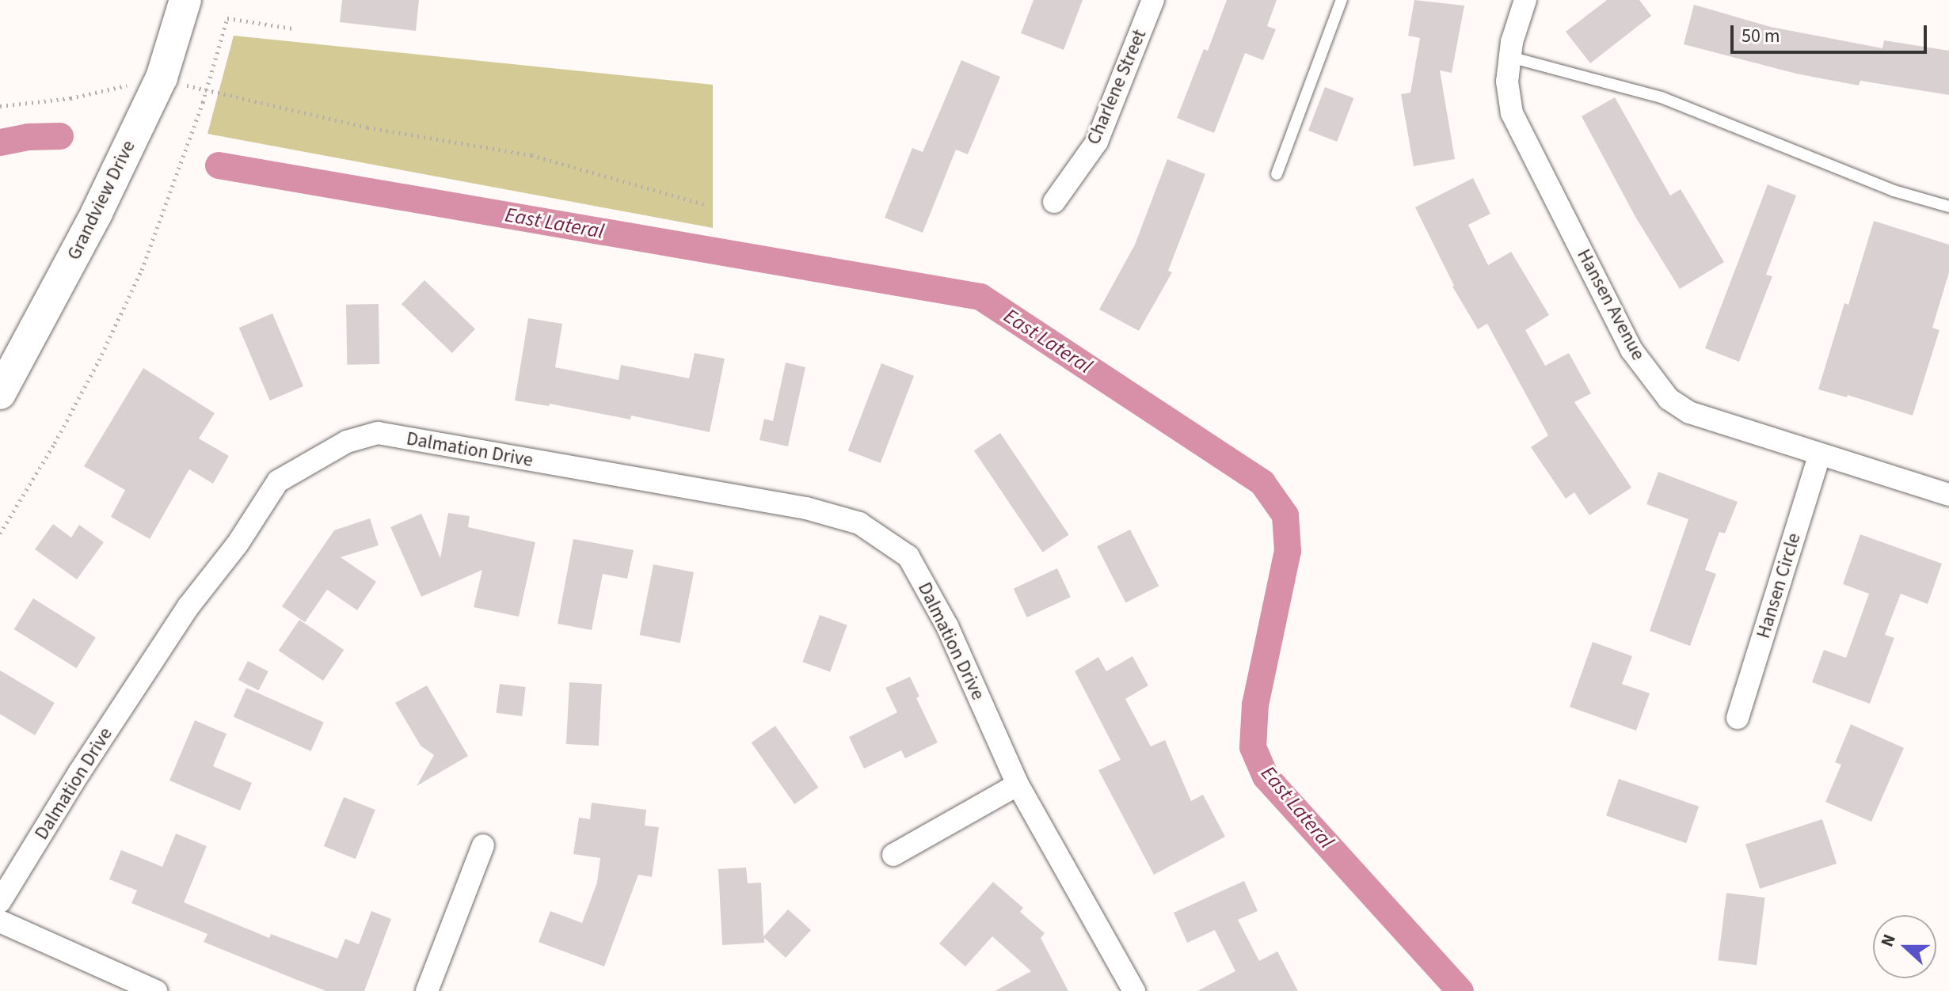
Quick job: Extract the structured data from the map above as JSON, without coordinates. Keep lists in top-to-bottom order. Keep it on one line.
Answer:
{"streets":{"street":["Charlene Street","Grandview Drive","Hansen Avenue","Dalmation Drive","Hansen Circle"]},"crossings":[["Hansen Avenue","Hansen Circle"]],"water":["East Lateral"],"scale_bar":"50 m","north":"left"}
